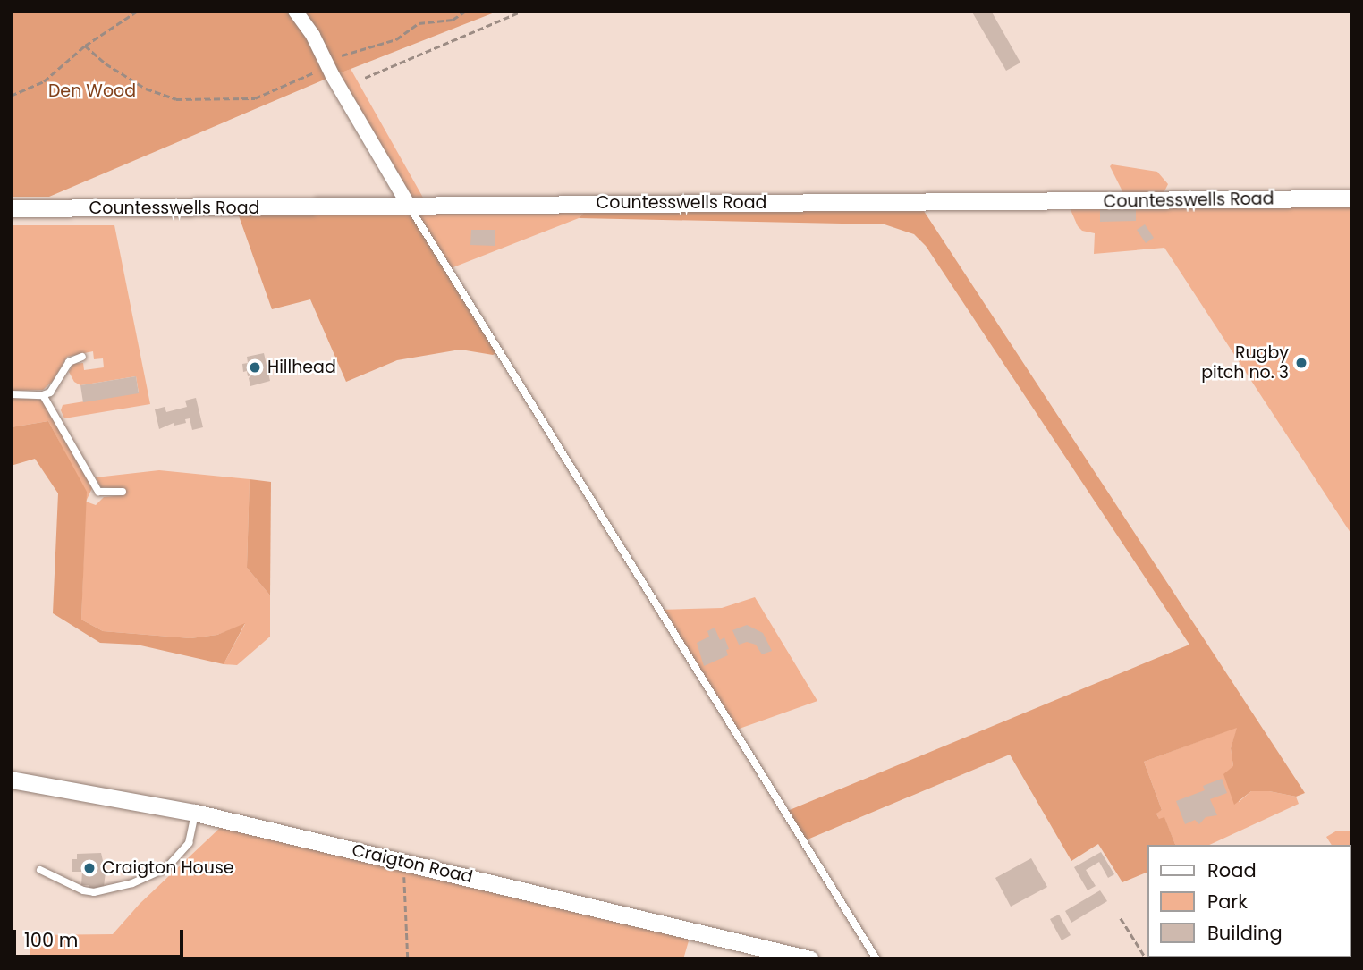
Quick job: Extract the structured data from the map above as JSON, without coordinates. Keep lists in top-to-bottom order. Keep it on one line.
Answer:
{"streets":{"street":["Countesswells Road","Craigton Road"]},"parks":["Den Wood"],"places":["Rugby pitch no. 3","Hillhead","Craigton House"],"legend":["Road","Park","Building"],"scale_bar":"100 m"}
